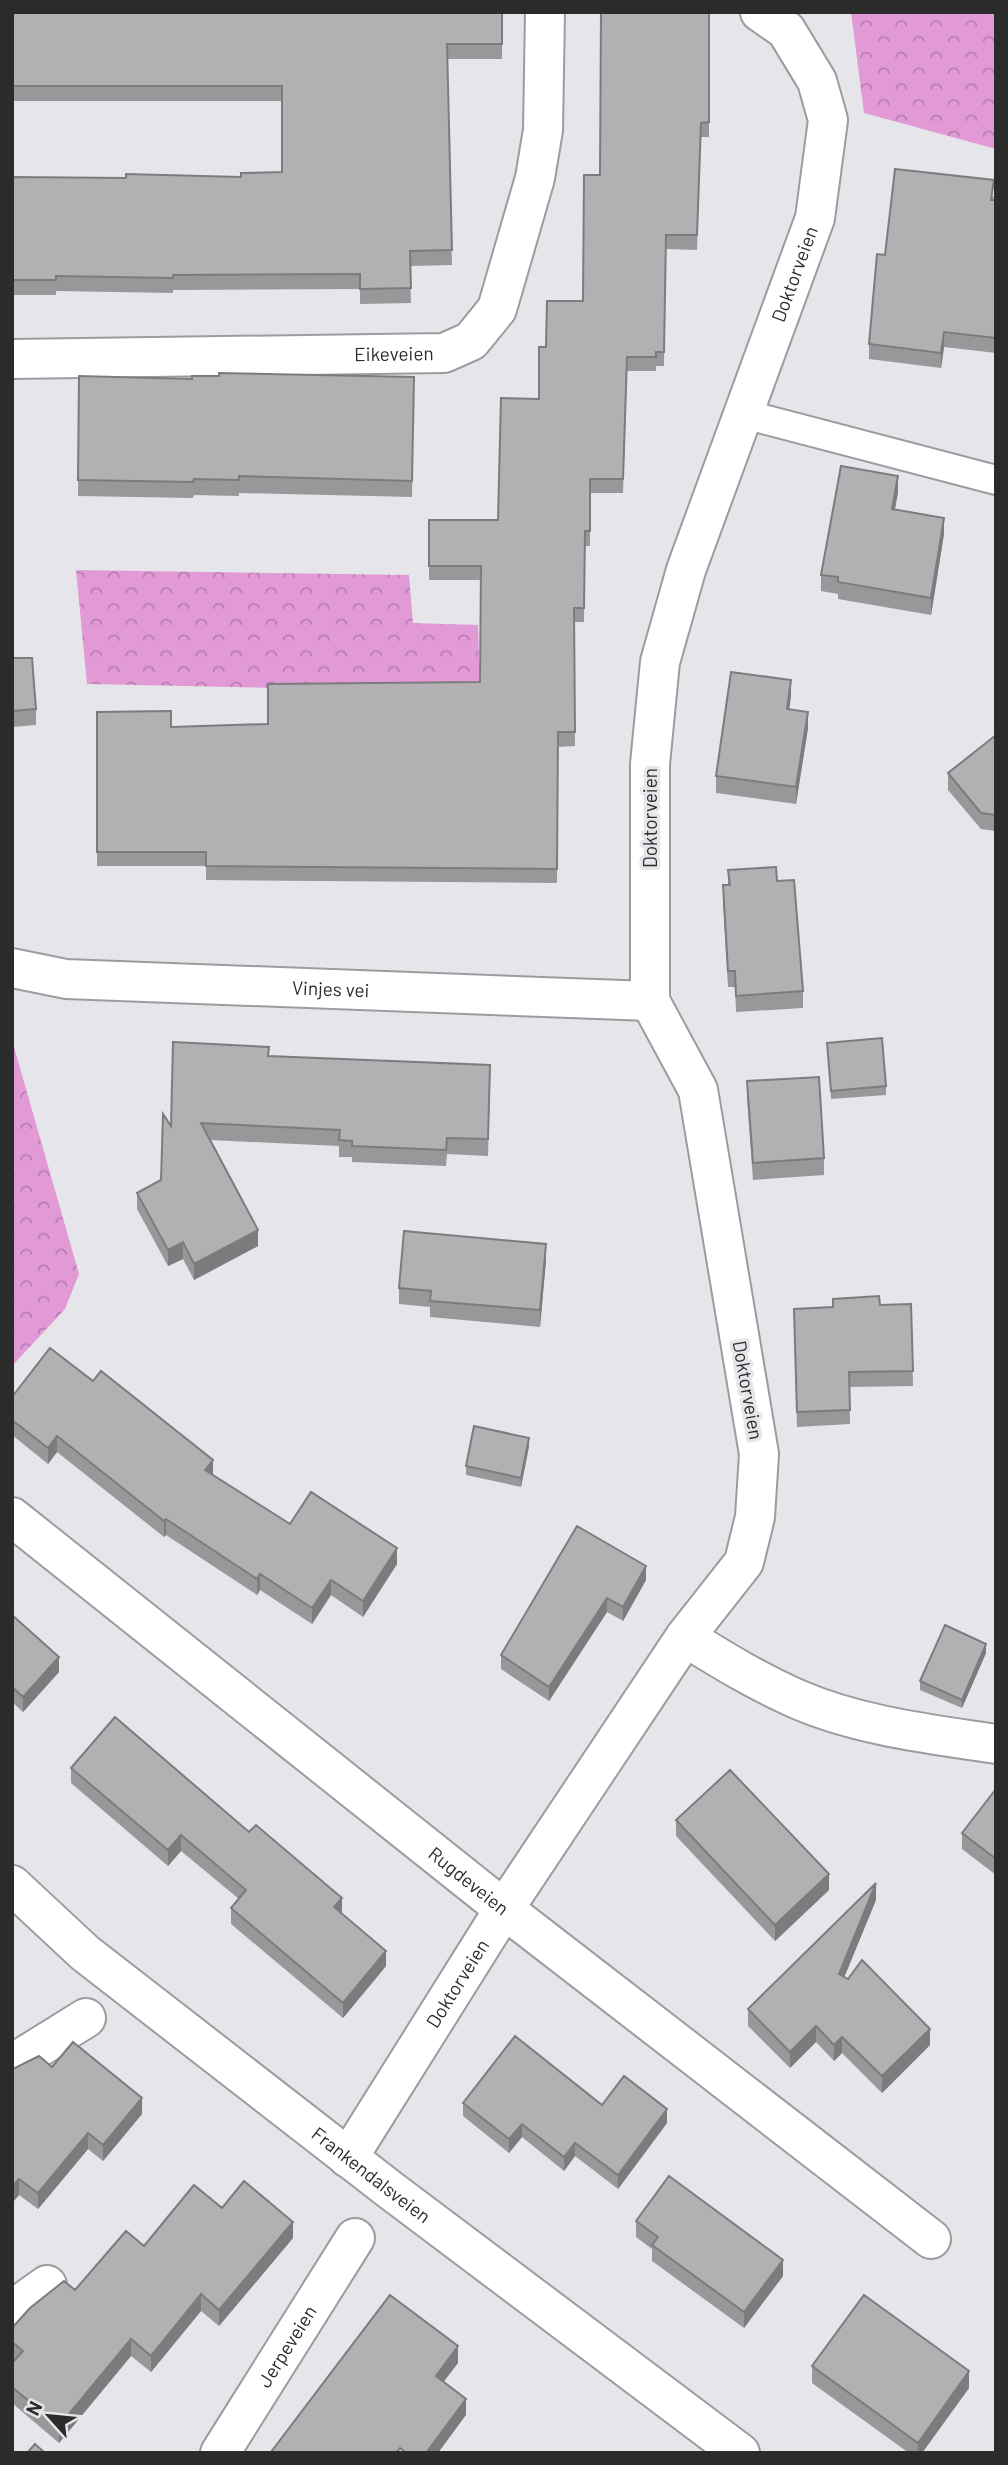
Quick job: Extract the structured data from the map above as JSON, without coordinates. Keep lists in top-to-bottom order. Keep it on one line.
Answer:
{"streets":{"street":["Doktorveien","Eikeveien","Vinjes vei","Rugdeveien","Frankendalsveien","Jerpeveien"]},"crossings":[["Doktorveien","Vinjes vei"],["Doktorveien","Rugdeveien"],["Doktorveien","Frankendalsveien"]],"north":"top left"}
